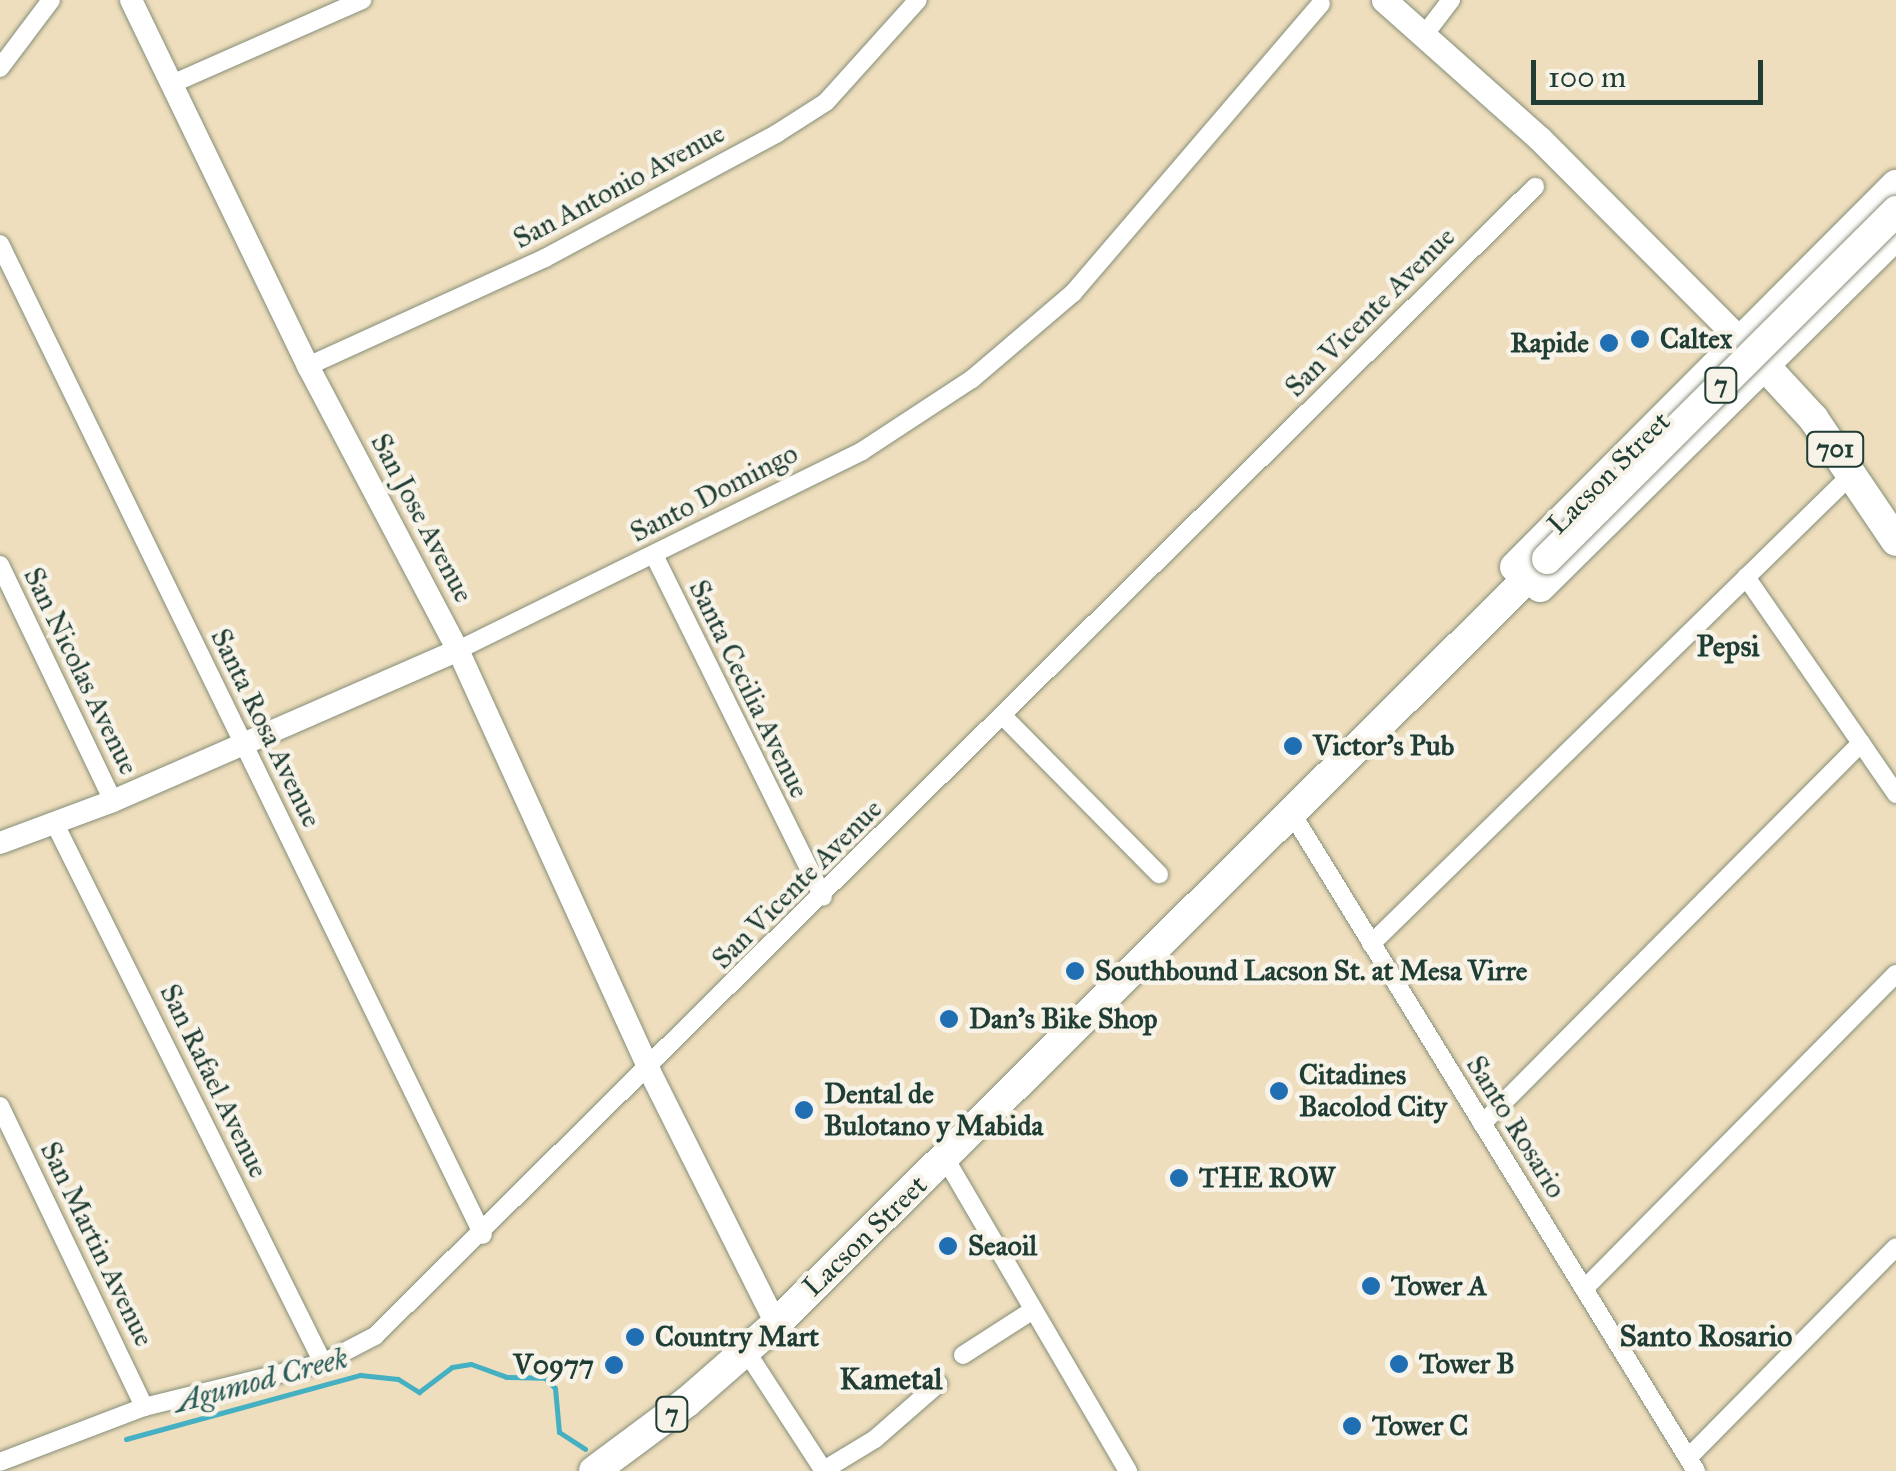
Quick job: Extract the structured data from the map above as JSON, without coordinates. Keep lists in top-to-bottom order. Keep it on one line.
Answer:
{"streets":{"main road":["7","701","Lacson Street"],"street":["San Antonio Avenue","San Vicente Avenue","Santo Domingo","San Jose Avenue","San Nicolas Avenue","Santa Cecilia Avenue","Santa Rosa Avenue","San Rafael Avenue","Santo Rosario","San Martin Avenue"]},"crossings":[["San Antonio Avenue","San Jose Avenue"],["San Vicente Avenue","San Jose Avenue"],["San Vicente Avenue","Santa Cecilia Avenue"],["San Vicente Avenue","Santa Rosa Avenue"],["San Vicente Avenue","San Rafael Avenue"],["San Vicente Avenue","San Martin Avenue"],["701","Lacson Street"],["Lacson Street","San Jose Avenue"],["Lacson Street","Santo Rosario"],["Santo Domingo","San Jose Avenue"],["Santo Domingo","San Nicolas Avenue"],["Santo Domingo","Santa Cecilia Avenue"],["Santo Domingo","Santa Rosa Avenue"],["Santo Domingo","San Rafael Avenue"]],"districts":["Pepsi","Santo Rosario","Kametal"],"water":["Agumod Creek"],"places":["Caltex","Rapide","Victor's Pub","Southbound Lacson St. at Mesa Virre","Dan's Bike Shop","Citadines Bacolod City","Dental de Bulotano y Mabida","THE ROW","Seaoil","Tower A","Country Mart","Tower B","V0977","Tower C"],"scale_bar":"100 m"}
